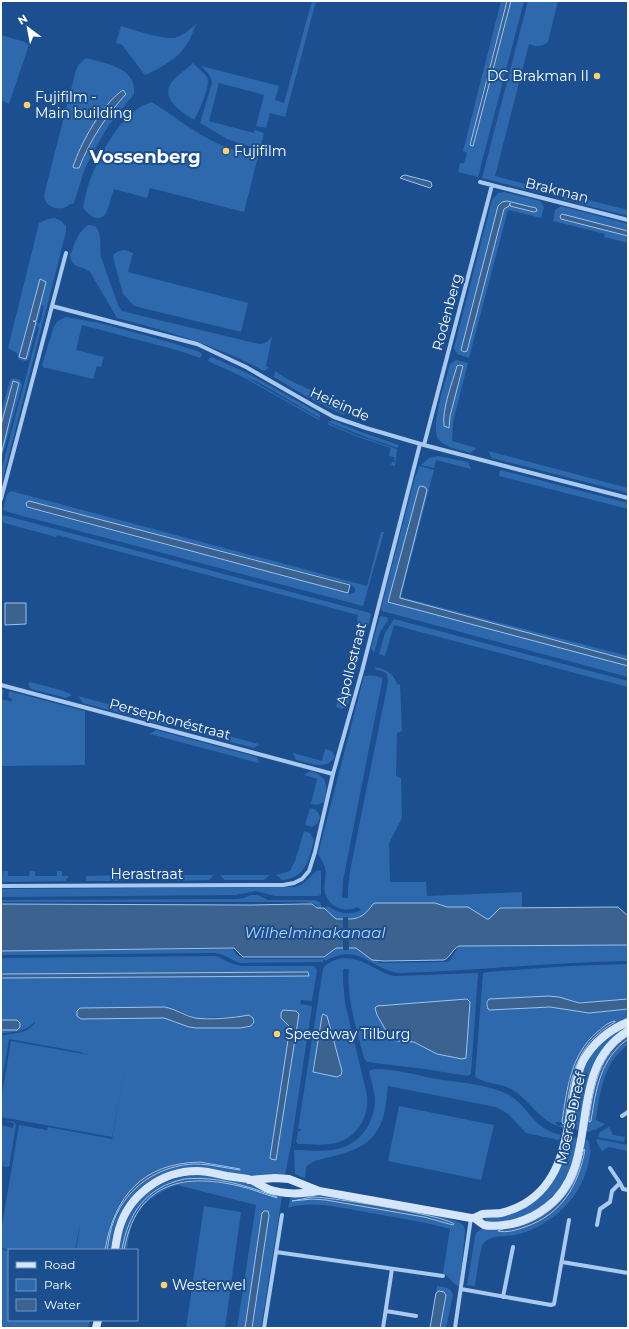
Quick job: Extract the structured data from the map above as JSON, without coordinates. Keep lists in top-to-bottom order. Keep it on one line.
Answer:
{"streets":{"street":["Brakman","Rodenberg","Heieinde","Apollostraat","Persephonéstraat","Herastraat","Moerse Dreef"]},"crossings":[["Brakman","Rodenberg"],["Rodenberg","Heieinde"],["Rodenberg","Apollostraat"],["Heieinde","Apollostraat"],["Apollostraat","Persephonéstraat"],["Apollostraat","Herastraat"]],"districts":["Vossenberg"],"water":["Wilhelminakanaal"],"places":["DC Brakman II","Fujifilm - Main building","Fujifilm","Speedway Tilburg","Westerwel"],"legend":["Road","Park","Water"],"north":"top left"}
